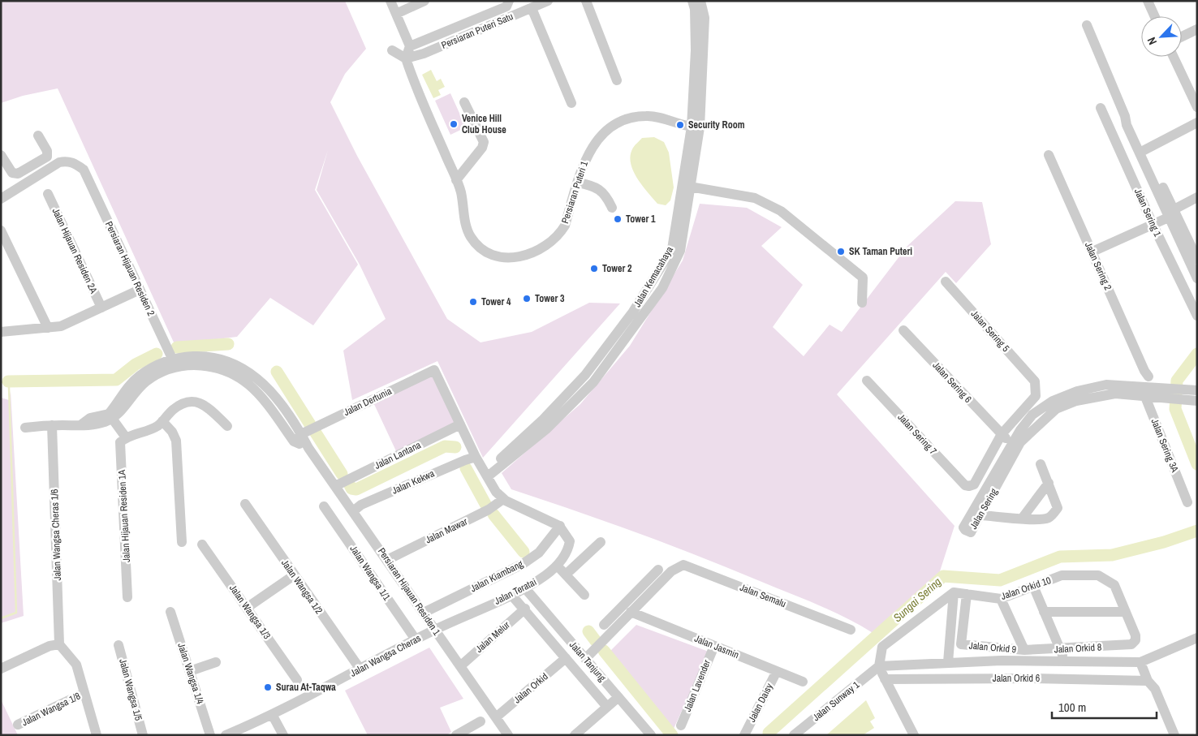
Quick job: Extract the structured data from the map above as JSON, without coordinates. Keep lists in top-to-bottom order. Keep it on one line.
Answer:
{"streets":{"street":["Persiaran Puteri Satu","Persiaran Puteri 1","Jalan Sering 1","Jalan Hijauan Residen 2A","Jalan Sering 2","Persiaran Hijauan Residen 2","Jalan Kemacahaya","Jalan Sering 5","Jalan Sering 6","Jalan Dertunia","Jalan Sering 7","Jalan Sering 3A","Jalan Lantana","Jalan Kekwa","Jalan Sering","Jalan Hijauan Residen 1A","Jalan Mawar","Jalan Wangsa Cheras 1/6","Jalan Wangsa 1/1","Jalan Kiambang","Jalan Wangsa 1/2","Jalan Orkid 10","Persiaran Hijauan Residen 1","Jalan Teratai","Jalan Semalu","Jalan Wangsa 1/3","Jalan Melur","Jalan Jasmin","Jalan Orkid 9","Jalan Orkid 8","Jalan Wangsa Cheras","Jalan Tanjung","Jalan Wangsa 1/4","Jalan Orkid 6","Jalan Lavender","Jalan Orkid","Jalan Wangsa 1/5","Jalan Sunway 1","Jalan Daisy","Jalan Wangsa 1/8"]},"crossings":[["Persiaran Puteri Satu","Persiaran Puteri 1"],["Persiaran Puteri 1","Jalan Kemacahaya"],["Persiaran Hijauan Residen 2","Persiaran Hijauan Residen 1"],["Jalan Sering 5","Jalan Sering 6"],["Jalan Sering 5","Jalan Sering 7"],["Jalan Sering 6","Jalan Sering 7"],["Jalan Sering 6","Jalan Sering"],["Jalan Dertunia","Jalan Lantana"],["Jalan Dertunia","Persiaran Hijauan Residen 1"],["Jalan Sering 3A","Jalan Sering"],["Jalan Lantana","Persiaran Hijauan Residen 1"],["Jalan Kekwa","Persiaran Hijauan Residen 1"],["Jalan Mawar","Persiaran Hijauan Residen 1"],["Jalan Wangsa Cheras 1/6","Persiaran Hijauan Residen 1"],["Jalan Wangsa 1/1","Jalan Wangsa Cheras"],["Jalan Kiambang","Persiaran Hijauan Residen 1"],["Jalan Kiambang","Jalan Teratai"],["Jalan Wangsa 1/2","Jalan Wangsa Cheras"],["Jalan Orkid 10","Jalan Orkid 9"],["Jalan Orkid 10","Jalan Orkid 8"],["Persiaran Hijauan Residen 1","Jalan Teratai"],["Persiaran Hijauan Residen 1","Jalan Melur"],["Persiaran Hijauan Residen 1","Jalan Wangsa Cheras"],["Persiaran Hijauan Residen 1","Jalan Orkid"],["Jalan Teratai","Jalan Wangsa Cheras"],["Jalan Teratai","Jalan Tanjung"],["Jalan Semalu","Jalan Jasmin"],["Jalan Jasmin","Jalan Lavender"],["Jalan Jasmin","Jalan Daisy"],["Jalan Orkid 9","Jalan Orkid 8"]],"water":["Sungai Sering"],"places":["Venice Hill Club House","Security Room","Tower 1","SK Taman Puteri","Tower 2","Tower 3","Tower 4","Surau At-Taqwa"],"scale_bar":"100 m","north":"bottom left"}
